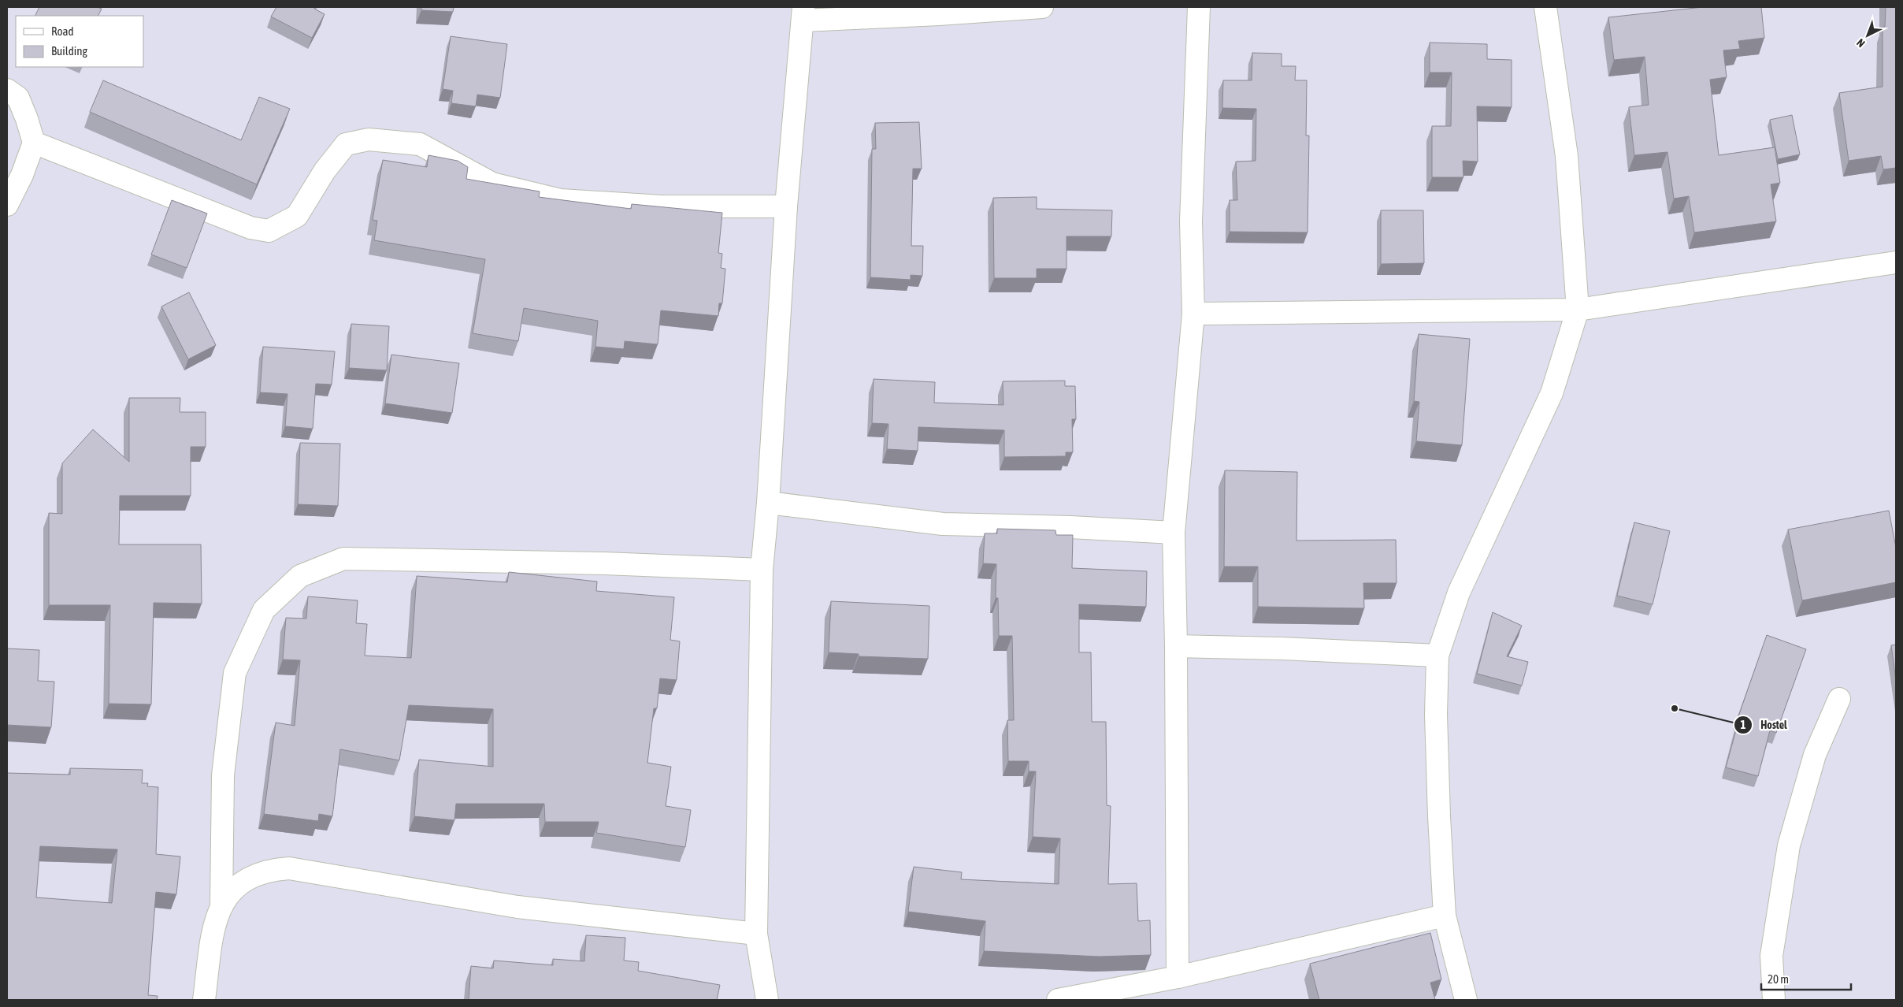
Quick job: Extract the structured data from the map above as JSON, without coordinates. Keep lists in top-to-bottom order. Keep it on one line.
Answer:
{"places":["Hostel"],"legend":["Road","Building"],"scale_bar":"20 m","north":"bottom left"}
